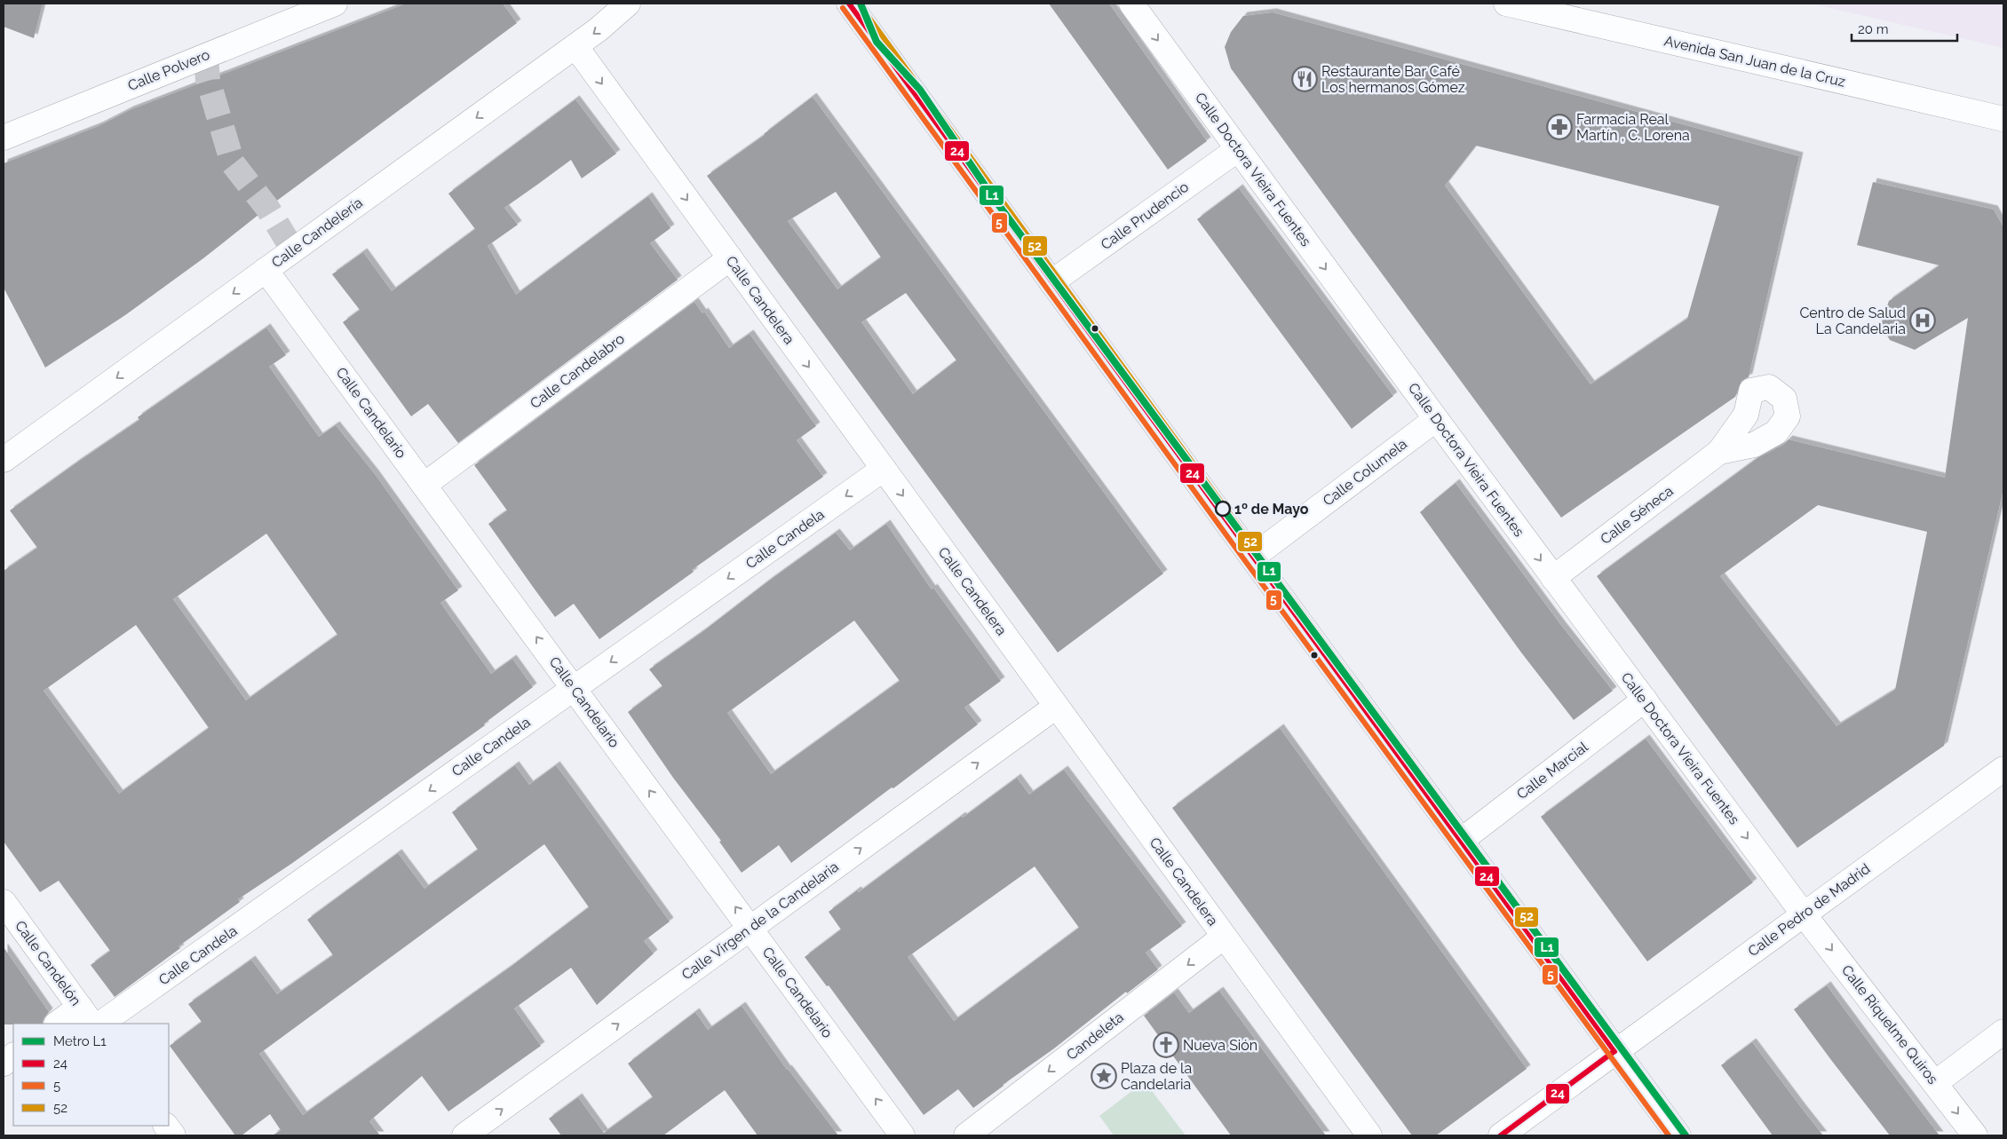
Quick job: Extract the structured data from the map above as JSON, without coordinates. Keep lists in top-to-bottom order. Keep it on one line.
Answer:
{"streets":{"street":["Avenida San Juan de la Cruz","Calle Polvero","Calle Doctora Vieira Fuentes","Calle Prudencio","Calle Candelería","Calle Candelera","Calle Candelabro","Calle Candelario","Calle Columela","Calle Séneca","Calle Candela","Calle Marcial","Calle Pedro de Madrid","Calle Virgen de la Candelaria","Calle Candelón","Calle Riquelme Quiros","Candeleta"]},"crossings":[["Calle Doctora Vieira Fuentes","Calle Prudencio"],["Calle Doctora Vieira Fuentes","Calle Columela"],["Calle Doctora Vieira Fuentes","Calle Séneca"],["Calle Doctora Vieira Fuentes","Calle Marcial"],["Calle Doctora Vieira Fuentes","Calle Pedro de Madrid"],["Calle Doctora Vieira Fuentes","Calle Riquelme Quiros"],["Calle Candelería","Calle Candelera"],["Calle Candelería","Calle Candelario"],["Calle Candelera","Calle Candelabro"],["Calle Candelera","Calle Candela"],["Calle Candelera","Calle Virgen de la Candelaria"],["Calle Candelera","Candeleta"],["Calle Candelabro","Calle Candelario"],["Calle Candelario","Calle Candela"],["Calle Candelario","Calle Virgen de la Candelaria"],["Calle Pedro de Madrid","Calle Riquelme Quiros"]],"one_way":["Calle Doctora Vieira Fuentes","Calle Candelería","Calle Candelera","Calle Candelario","Calle Candela","Calle Virgen de la Candelaria","Calle Riquelme Quiros","Candeleta"],"places":{"restaurant":["Restaurante Bar Café Los hermanos Gómez"],"pharmacy":["Farmacia Real Martín , C. Lorena"],"hospital":["Centro de Salud La Candelaria"],"other":["1º de Mayo"],"church":["Nueva Sión"],"place":["Plaza de la Candelaria"]},"lines":["metro line L1","transit line 24","transit line 52","transit line 5"],"legend":["Metro L1","24","5","52"],"scale_bar":"20 m"}
